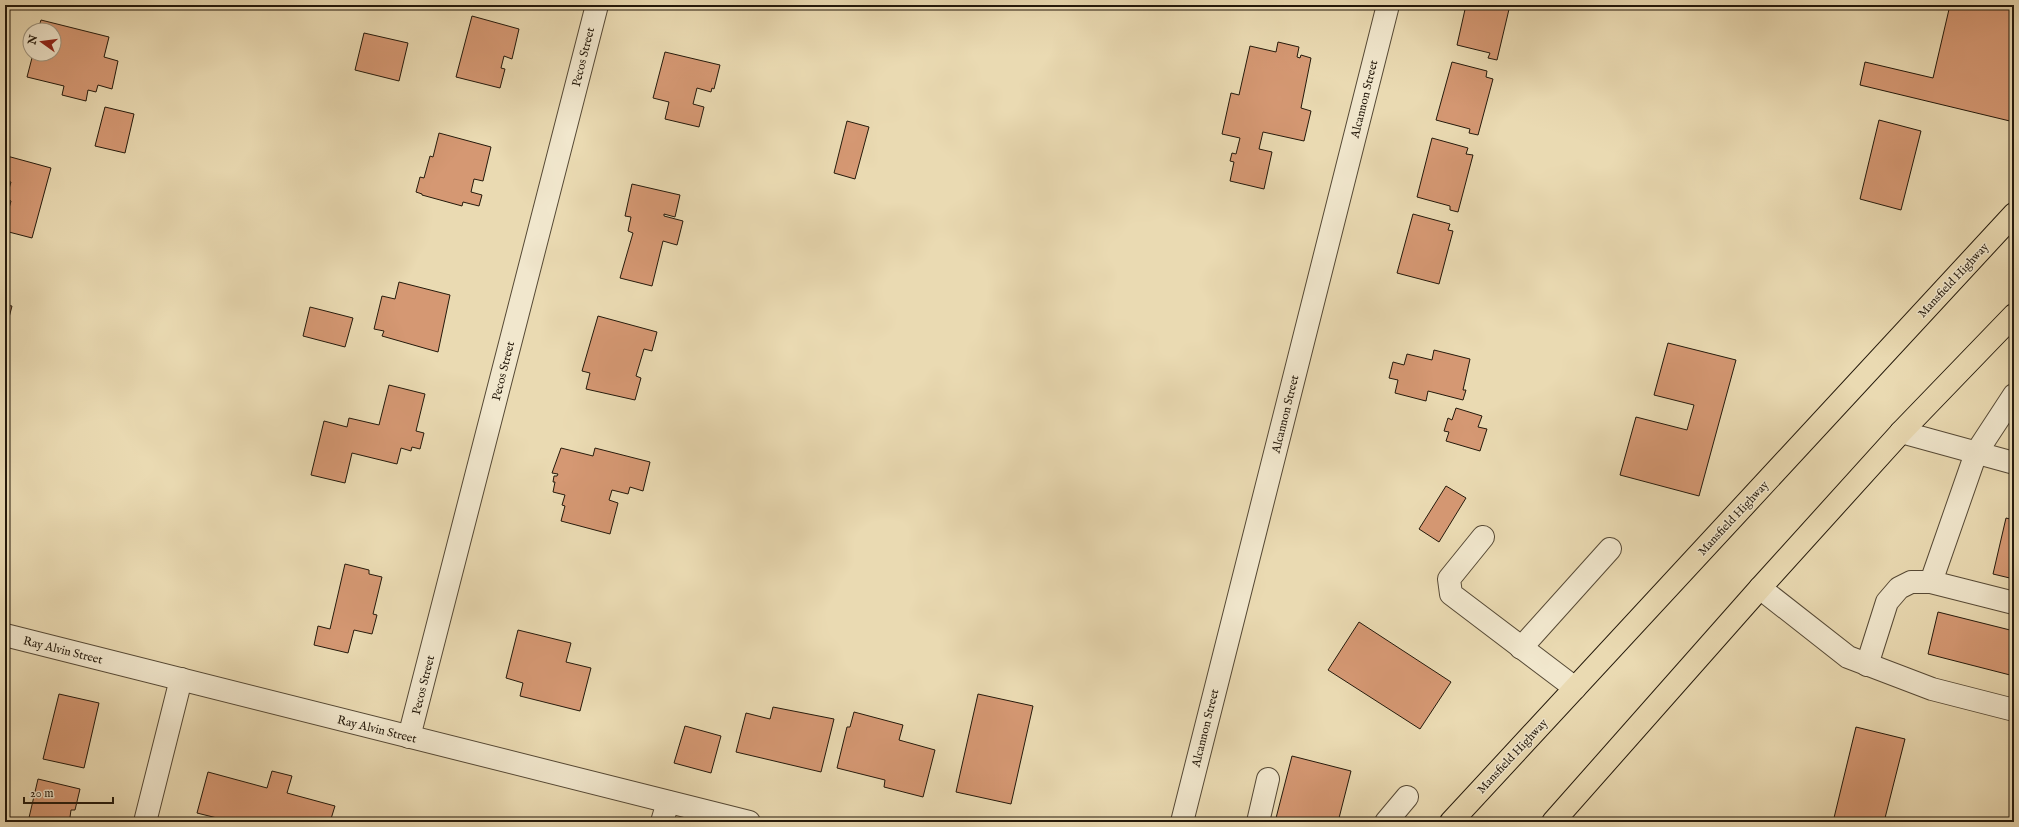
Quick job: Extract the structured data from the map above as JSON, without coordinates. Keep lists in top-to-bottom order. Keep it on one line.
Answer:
{"streets":{"main road":["Mansfield Highway"],"street":["Pecos Street","Alcannon Street","Ray Alvin Street"]},"crossings":[["Pecos Street","Ray Alvin Street"]],"scale_bar":"20 m","north":"left"}
